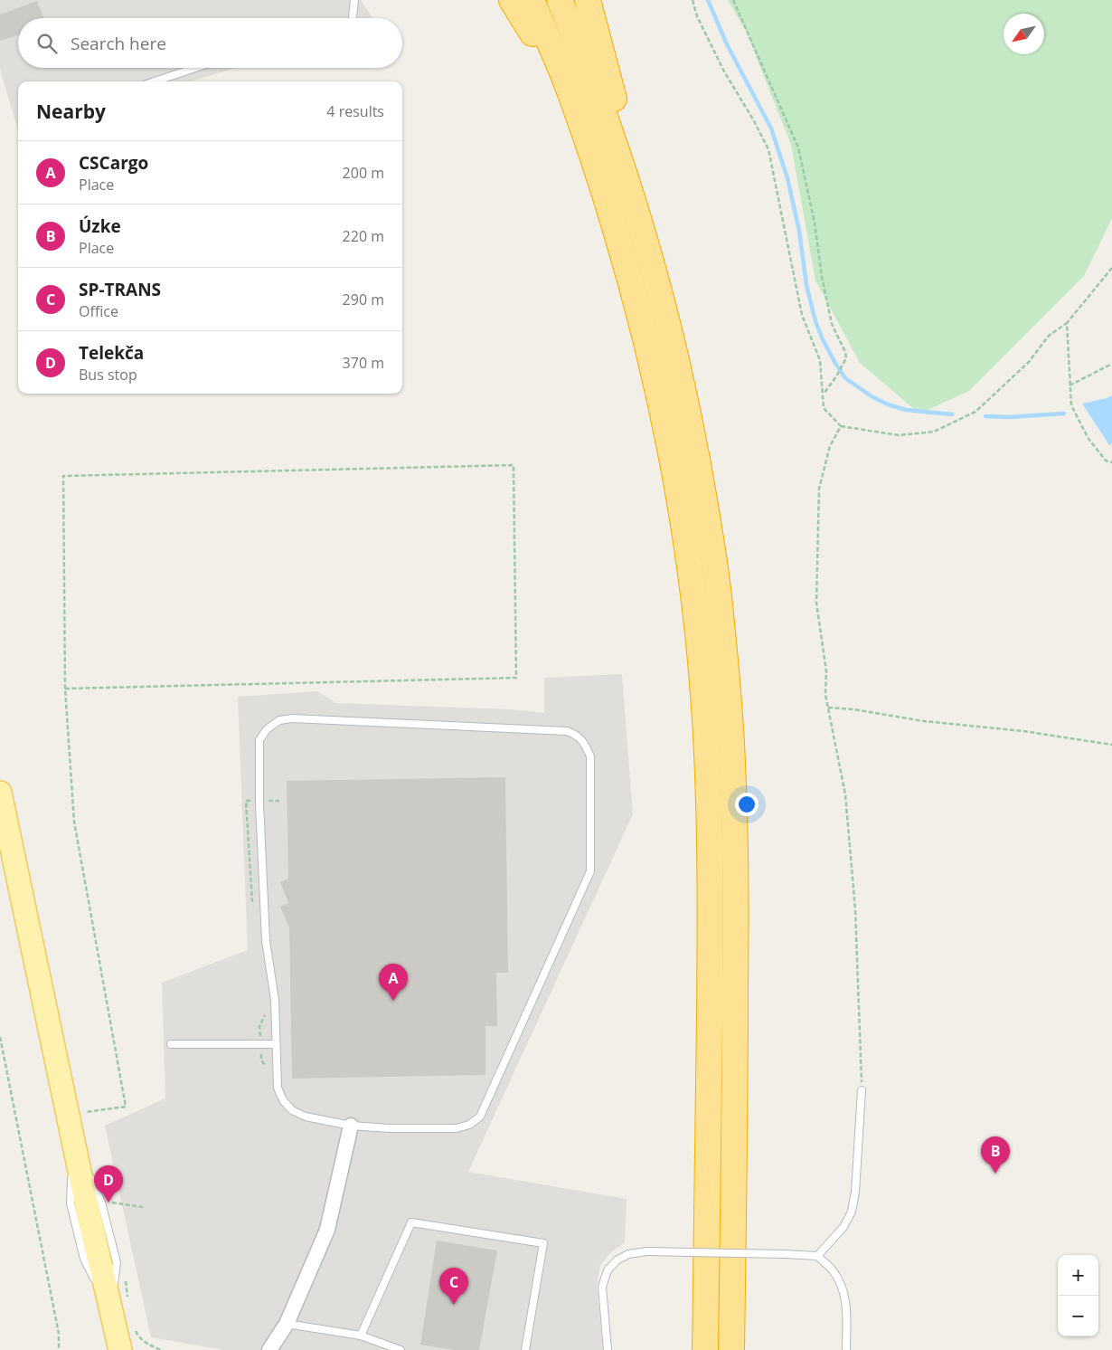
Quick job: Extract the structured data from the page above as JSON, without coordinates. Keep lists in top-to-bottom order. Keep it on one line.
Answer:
{"north":"bottom left","page":{"search":"Search here","heading":["Nearby","4 results"],"list":[{"mark":"A","name":"CSCargo","note":"Place","value":"200 m"},{"mark":"B","name":"Úzke","note":"Place","value":"220 m"},{"mark":"C","name":"SP-TRANS","note":"Office","value":"290 m"},{"mark":"D","name":"Telekča","note":"Bus stop","value":"370 m"}],"pins":["A","B","D","C"],"map_buttons":["+","−"]}}
